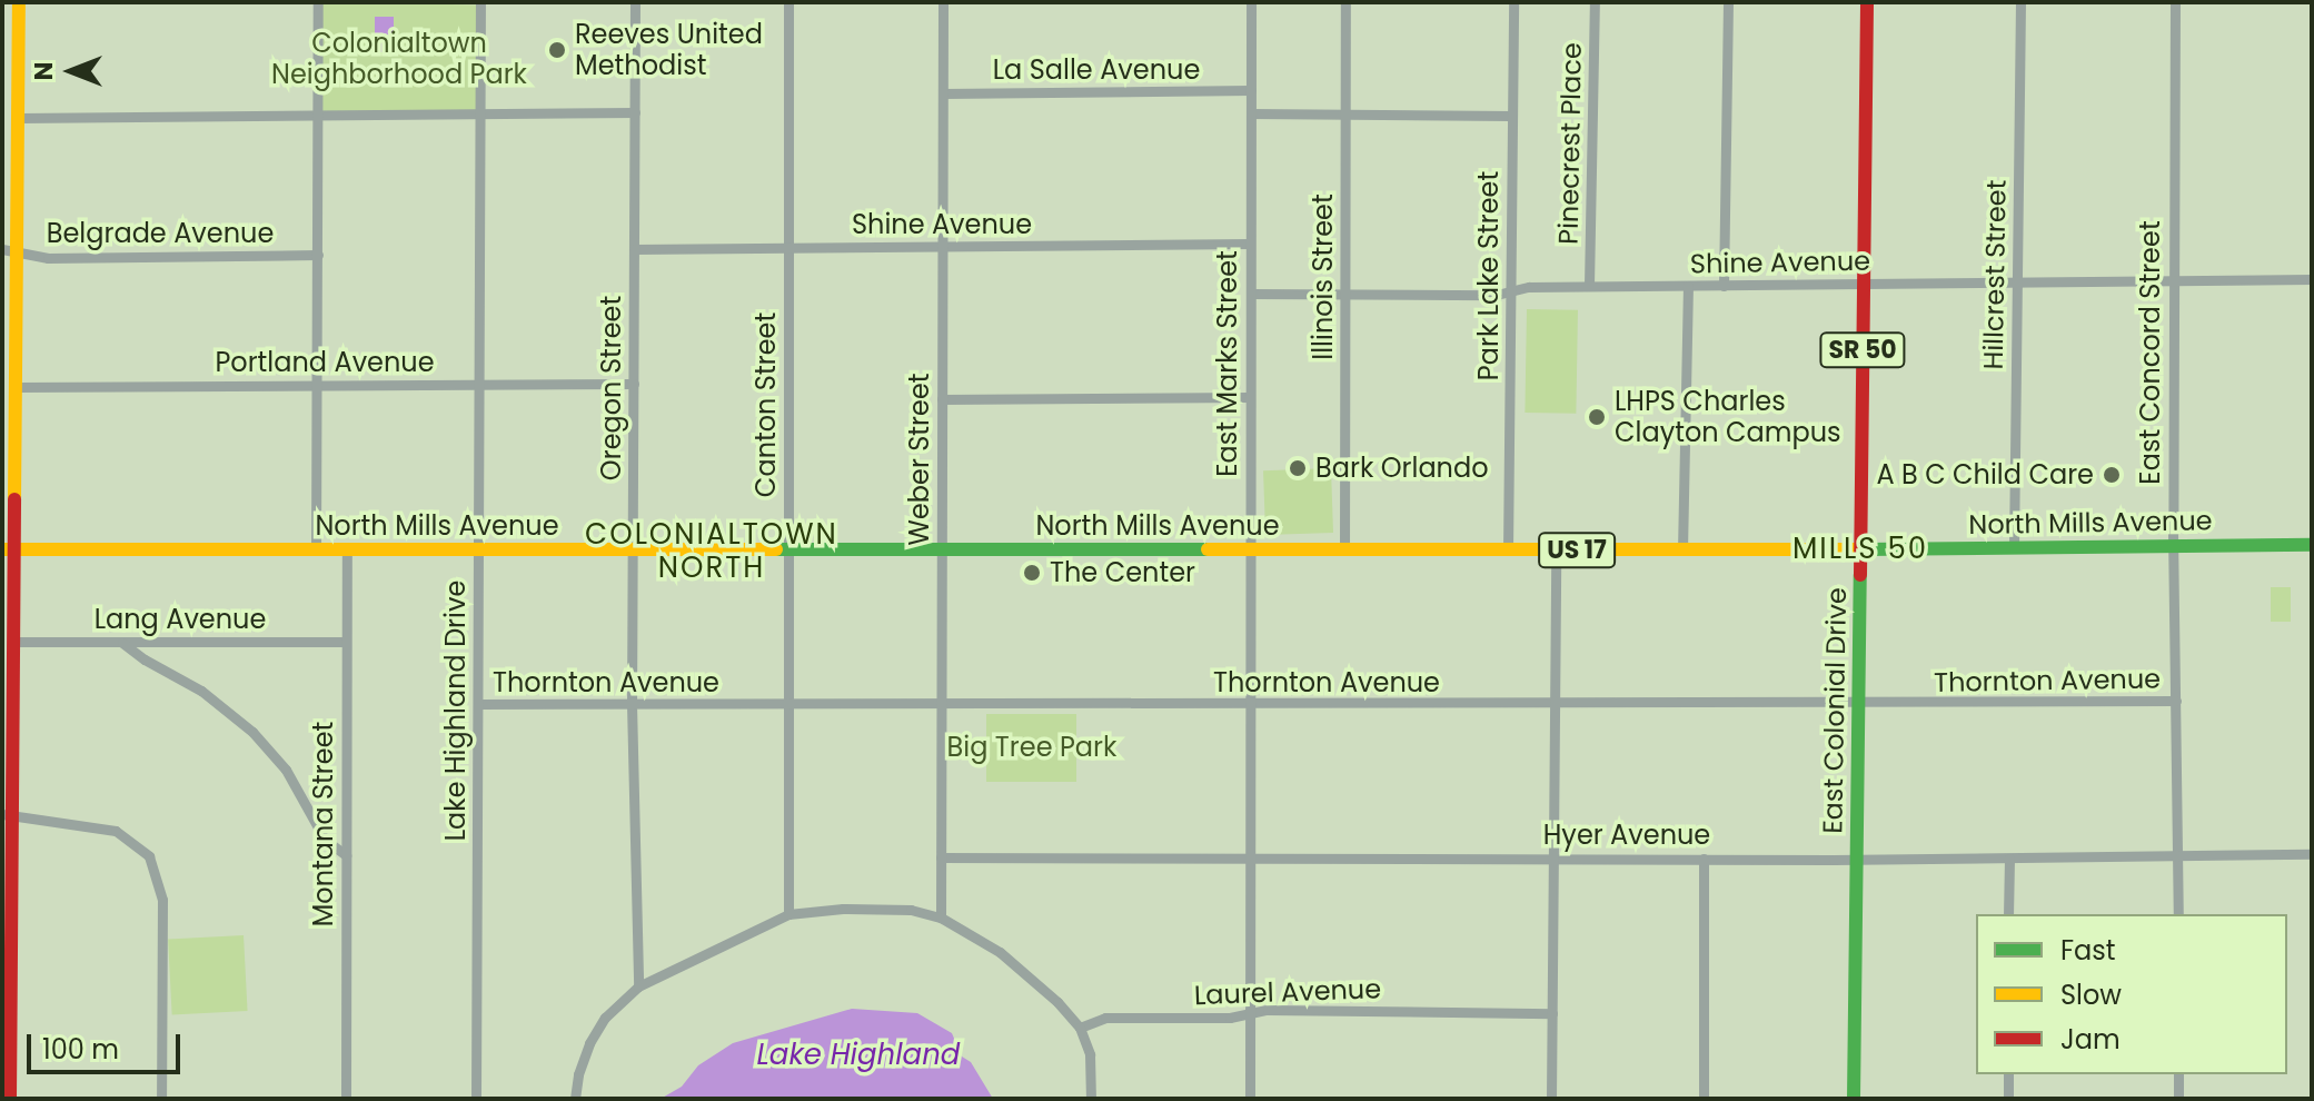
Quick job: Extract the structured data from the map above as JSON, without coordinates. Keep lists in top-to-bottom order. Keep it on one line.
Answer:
{"streets":{"main road":["SR 50","North Mills Avenue","US 17","East Colonial Drive"],"street":["La Salle Avenue","Pinecrest Place","Shine Avenue","Belgrade Avenue","Hillcrest Street","Park Lake Street","Illinois Street","East Concord Street","Portland Avenue","East Marks Street","Oregon Street","Canton Street","Weber Street","Lang Avenue","Thornton Avenue","Lake Highland Drive","Montana Street","Hyer Avenue","Laurel Avenue"]},"crossings":[["La Salle Avenue","East Marks Street"],["La Salle Avenue","Weber Street"],["Pinecrest Place","Shine Avenue"],["Shine Avenue","Hillcrest Street"],["Shine Avenue","Park Lake Street"],["Shine Avenue","Illinois Street"],["Shine Avenue","East Concord Street"],["Shine Avenue","East Marks Street"],["Shine Avenue","Oregon Street"],["Shine Avenue","Canton Street"],["Shine Avenue","Weber Street"],["Shine Avenue","East Colonial Drive"],["Hillcrest Street","North Mills Avenue"],["Park Lake Street","North Mills Avenue"],["Illinois Street","North Mills Avenue"],["East Concord Street","North Mills Avenue"],["East Concord Street","Thornton Avenue"],["East Concord Street","Hyer Avenue"],["Portland Avenue","Oregon Street"],["Portland Avenue","Lake Highland Drive"],["East Marks Street","North Mills Avenue"],["East Marks Street","Thornton Avenue"],["East Marks Street","Hyer Avenue"],["East Marks Street","Laurel Avenue"],["Oregon Street","North Mills Avenue"],["Oregon Street","Thornton Avenue"],["Canton Street","North Mills Avenue"],["Canton Street","Thornton Avenue"],["Weber Street","North Mills Avenue"],["Weber Street","Thornton Avenue"],["Weber Street","Hyer Avenue"],["North Mills Avenue","Lake Highland Drive"],["North Mills Avenue","East Colonial Drive"],["North Mills Avenue","Montana Street"],["Lang Avenue","Montana Street"],["Thornton Avenue","Lake Highland Drive"],["Thornton Avenue","East Colonial Drive"],["East Colonial Drive","Hyer Avenue"]],"districts":["COLONIALTOWN NORTH","MILLS 50"],"water":["Lake Highland"],"parks":["Colonialtown Neighborhood Park","Big Tree Park"],"places":["Reeves United Methodist","LHPS Charles Clayton Campus","Bark Orlando","A B C Child Care","The Center"],"legend":["Fast","Slow","Jam"],"scale_bar":"100 m","north":"left"}
